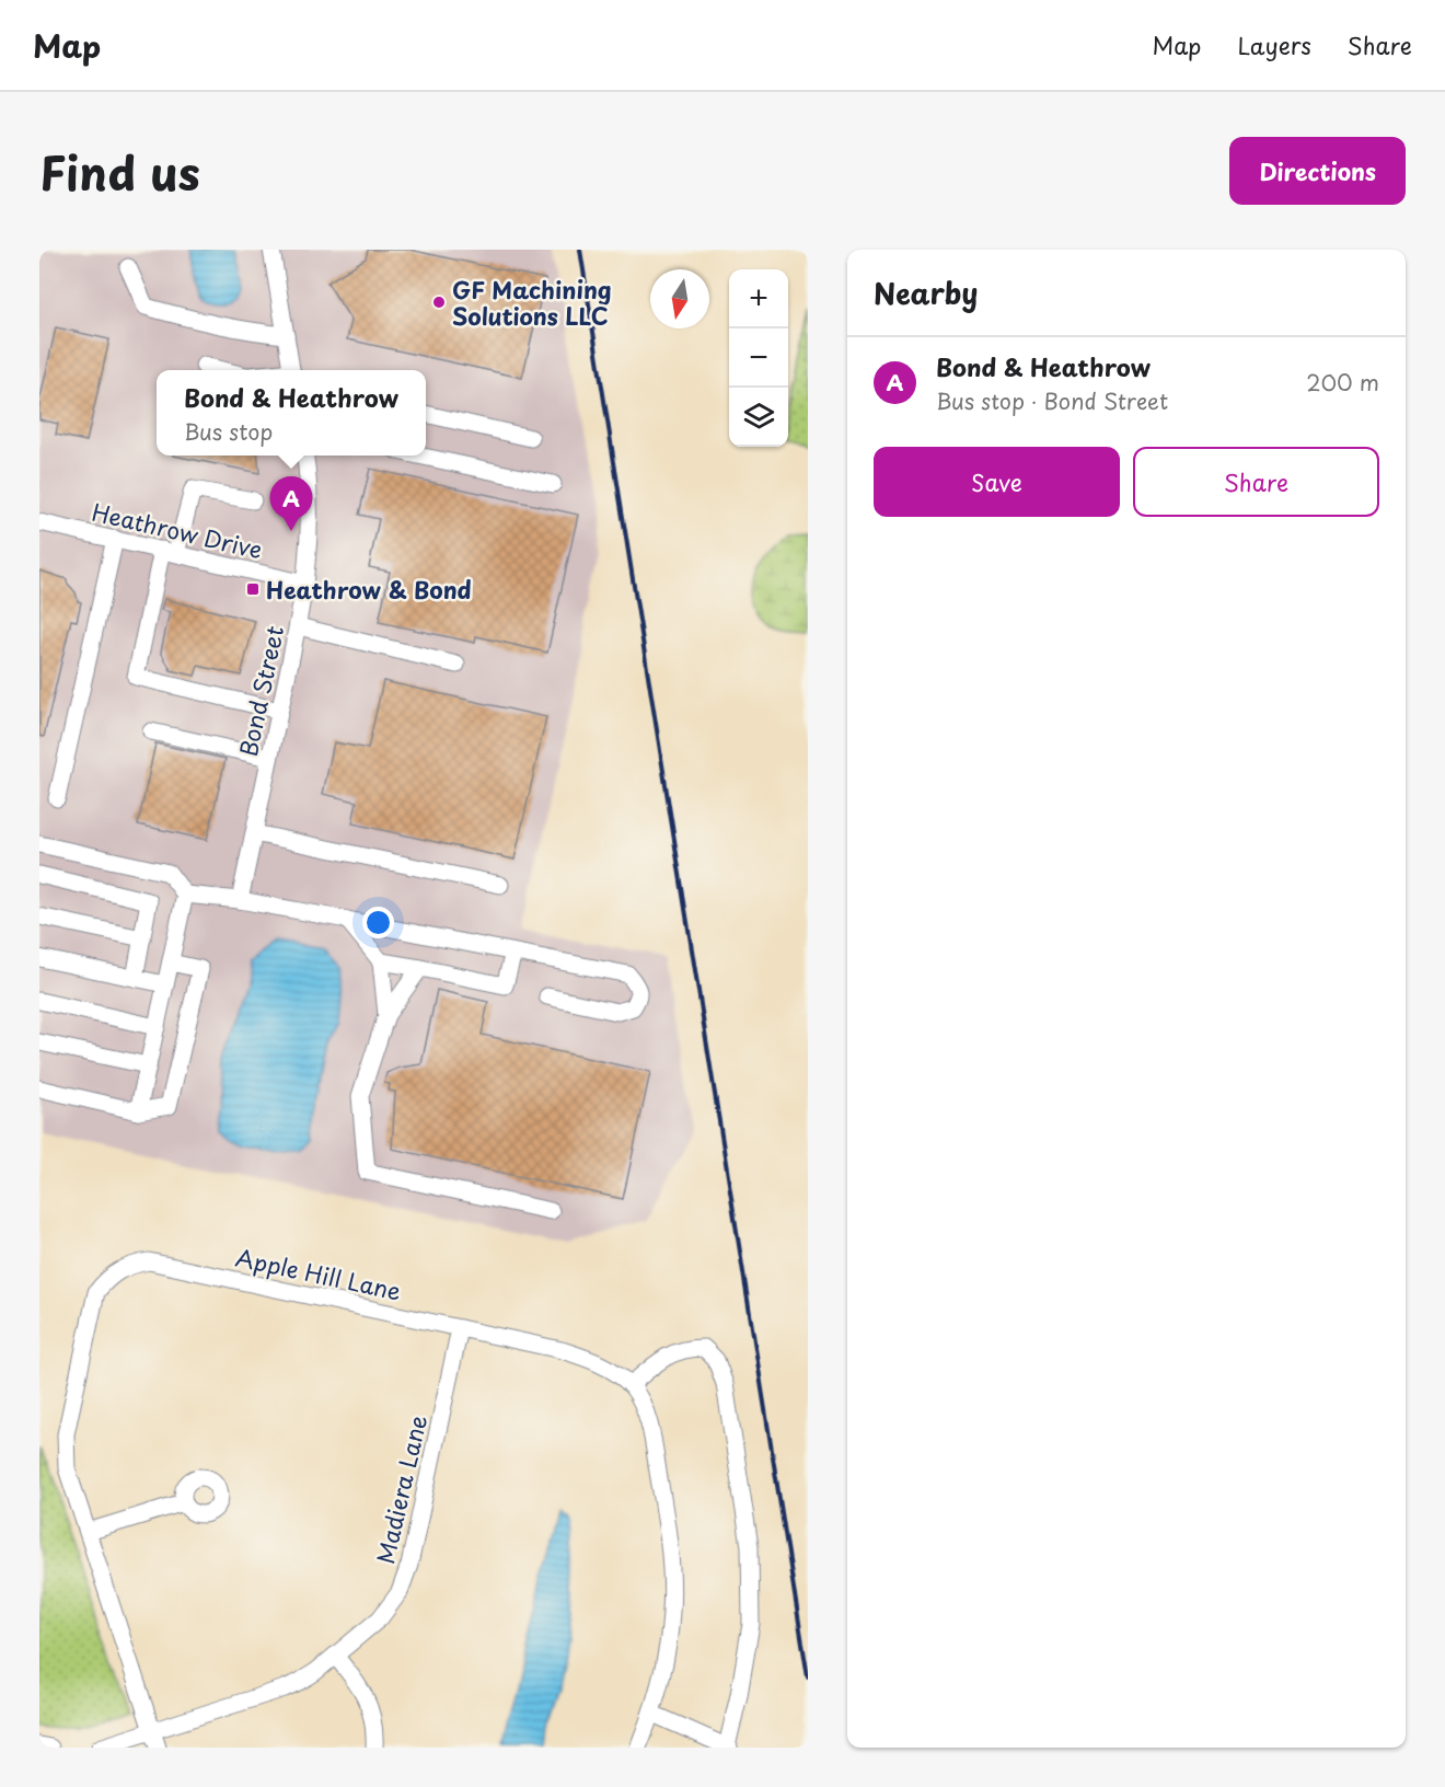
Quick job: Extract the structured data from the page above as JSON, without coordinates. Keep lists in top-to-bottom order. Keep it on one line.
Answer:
{"streets":{"street":["Heathrow Drive","Bond Street","Apple Hill Lane","Madiera Lane"]},"crossings":[["Heathrow Drive","Bond Street"],["Apple Hill Lane","Madiera Lane"]],"places":{"other":["GF Machining Solutions LLC"],"transit":["Heathrow & Bond"]},"north":"bottom","page":{"header":"Map","nav":["Map","Layers","Share"],"title":"Find us","buttons":["Directions",["Save","Share"]],"heading":"Nearby","map_buttons":["+","−"],"list":[{"mark":"A","name":"Bond & Heathrow","note":"Bus stop · Bond Street","value":"200 m"}],"popup":["Bond & Heathrow","Bus stop"],"pins":"A"}}
